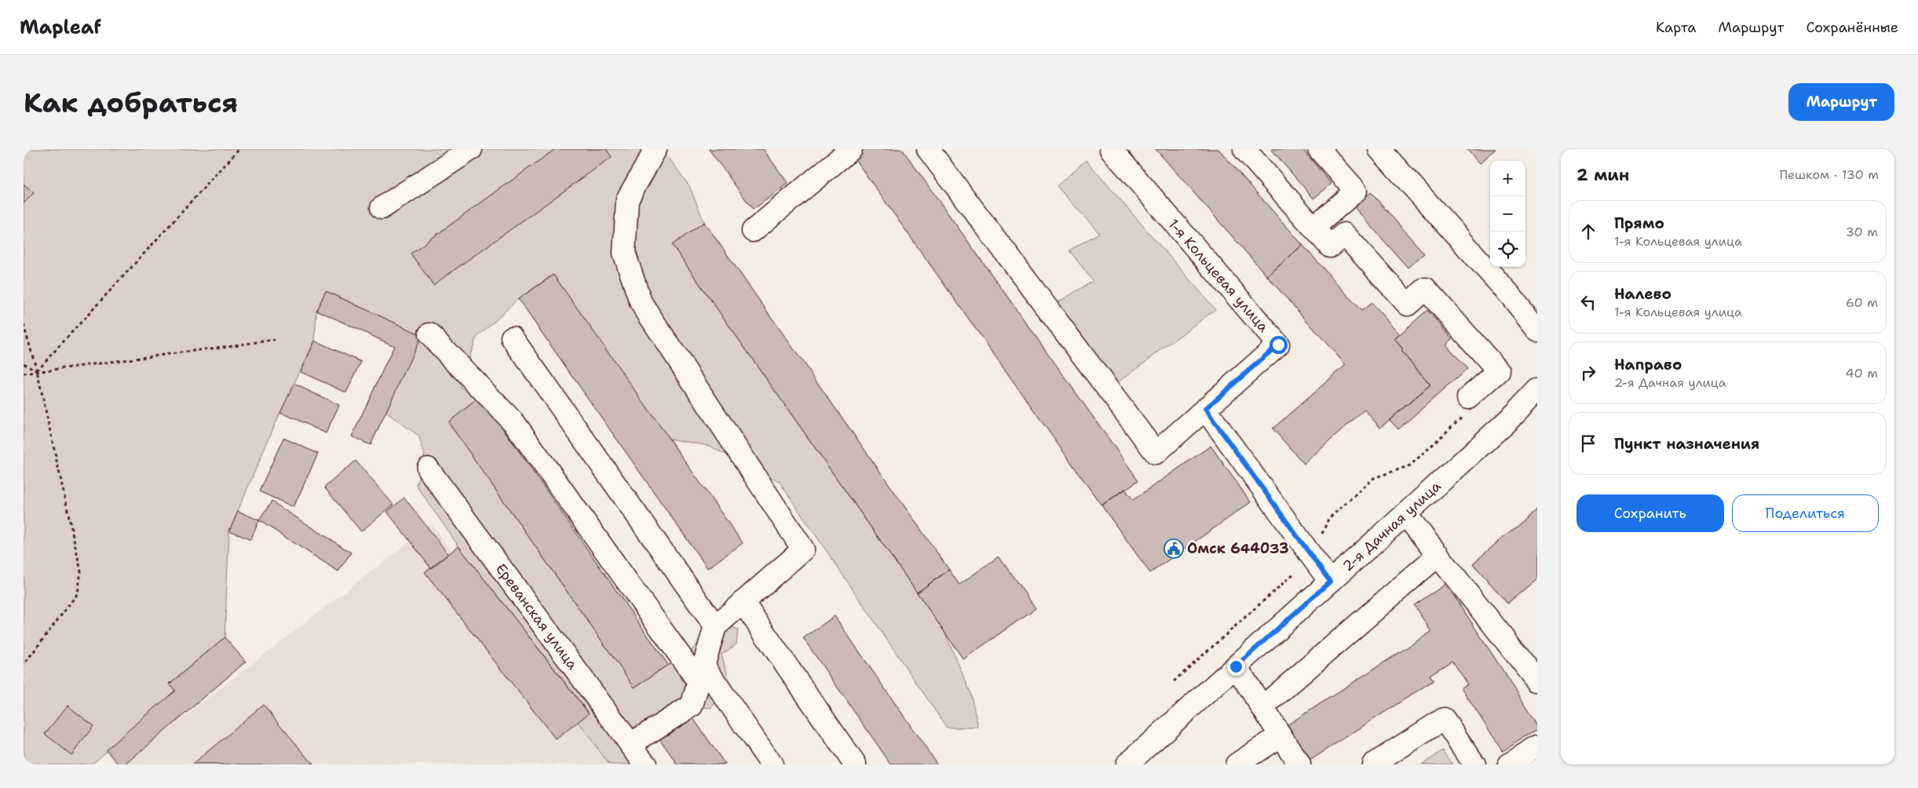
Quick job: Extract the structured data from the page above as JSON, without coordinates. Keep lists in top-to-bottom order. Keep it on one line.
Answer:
{"streets":{"street":["1-я Кольцевая улица","2-я Дачная улица","Ереванская улица"]},"places":{"public building":["Омск 644033"]},"page":{"header":"Mapleaf","nav":["Карта","Маршрут","Сохранённые"],"buttons":["Маршрут",["Сохранить","Поделиться"]],"title":"Как добраться","heading":["2 мин","Пешком · 130 m"],"map_buttons":["+","−"],"list":[["Прямо","1-я Кольцевая улица","30 m"],["Налево","1-я Кольцевая улица","60 m"],["Направо","2-я Дачная улица","40 m"],"Пункт назначения"]}}
